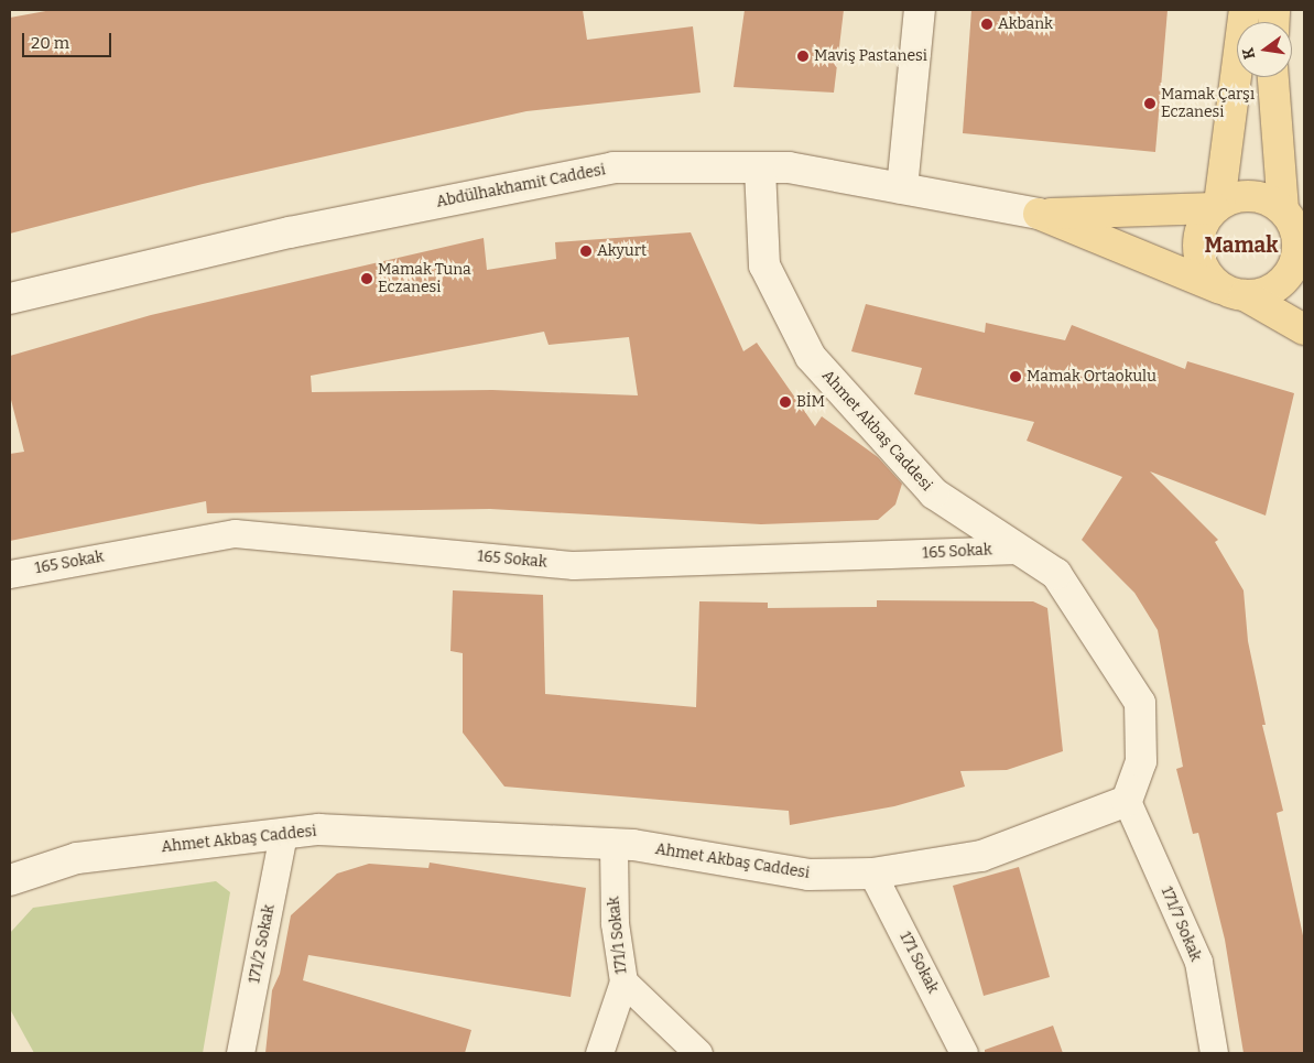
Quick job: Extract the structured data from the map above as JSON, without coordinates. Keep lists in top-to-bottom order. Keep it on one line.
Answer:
{"streets":{"street":["Abdülhakhamit Caddesi","Ahmet Akbaş Caddesi","165 Sokak","171/7 Sokak","171/1 Sokak","171/2 Sokak","171 Sokak"]},"crossings":[["Abdülhakhamit Caddesi","Ahmet Akbaş Caddesi"],["Ahmet Akbaş Caddesi","165 Sokak"],["Ahmet Akbaş Caddesi","171/7 Sokak"],["Ahmet Akbaş Caddesi","171/1 Sokak"],["Ahmet Akbaş Caddesi","171/2 Sokak"],["Ahmet Akbaş Caddesi","171 Sokak"]],"districts":["Mamak"],"places":["Akbank","Maviş Pastanesi","Mamak Çarşı Eczanesi","Akyurt","Mamak Tuna Eczanesi","Mamak Ortaokulu","BİM"],"scale_bar":"20 m","north":"left"}
